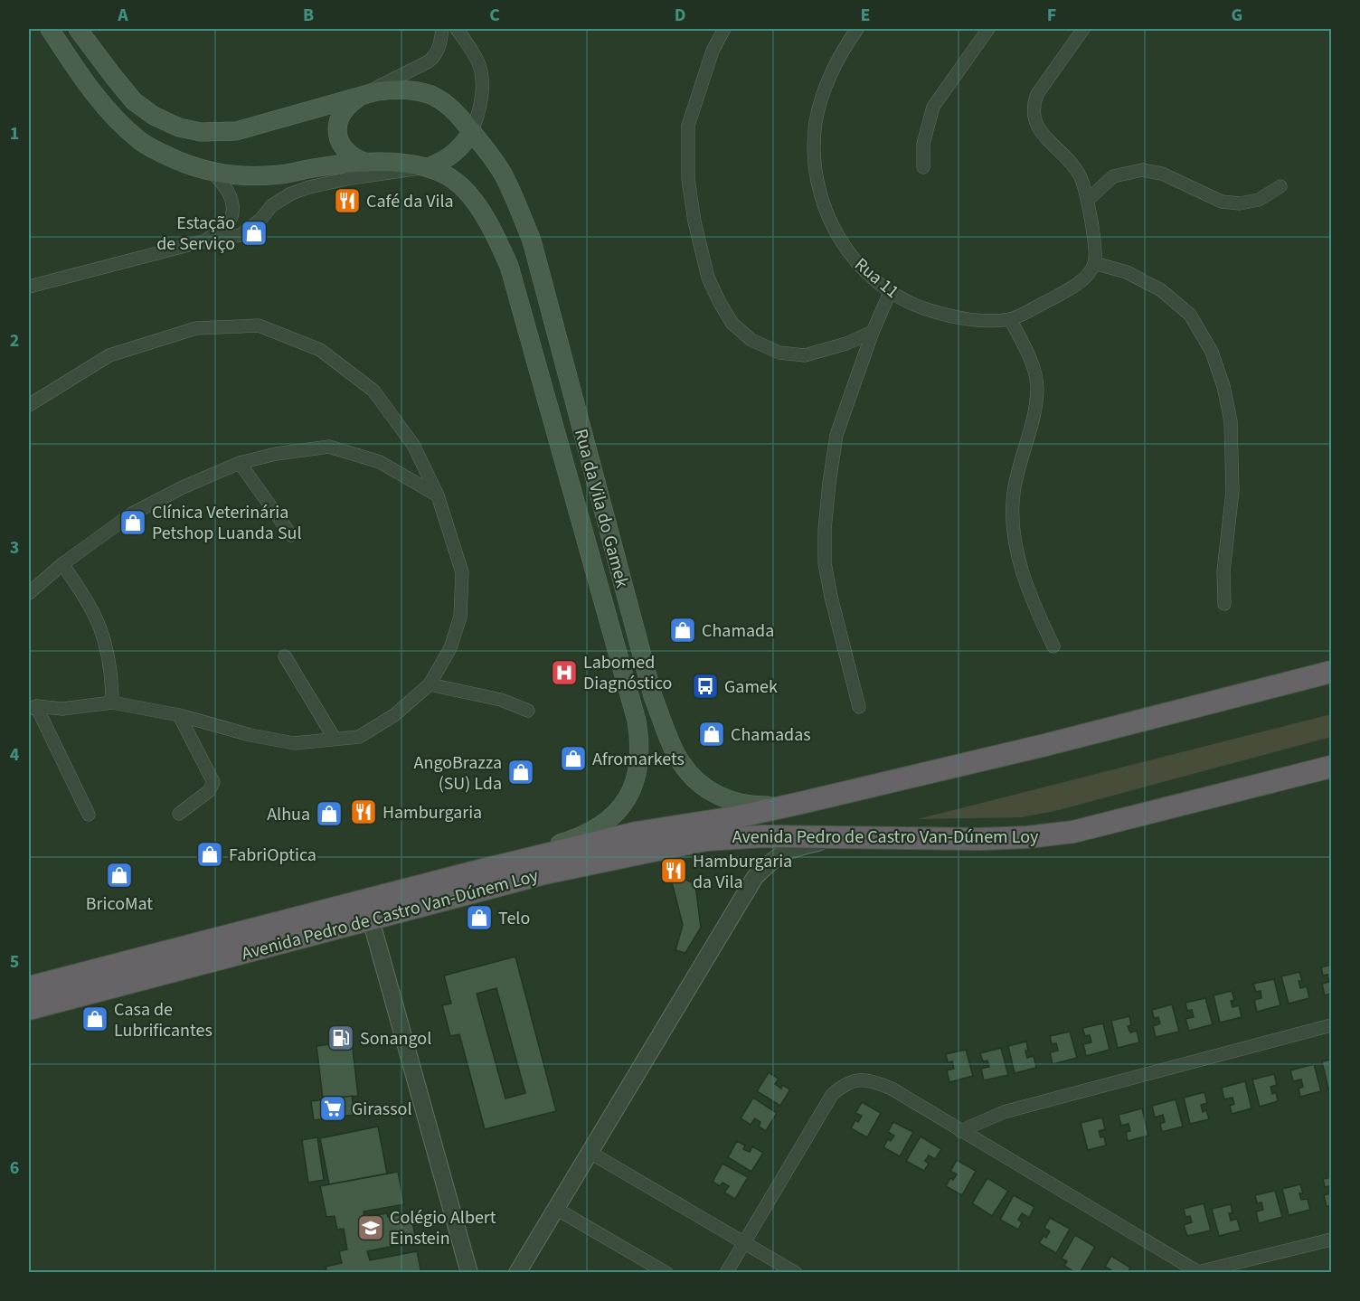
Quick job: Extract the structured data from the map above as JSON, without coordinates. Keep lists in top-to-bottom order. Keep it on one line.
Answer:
{"streets":{"highway":["Avenida Pedro de Castro Van-Dúnem Loy"],"main road":["Rua da Vila do Gamek"],"street":["Rua 11"]},"crossings":[["Rua da Vila do Gamek","Avenida Pedro de Castro Van-Dúnem Loy"]],"places":{"restaurant":["Café da Vila","Hamburgaria","Hamburgaria da Vila"],"shop":["Estação de Serviço","Clínica Veterinária Petshop Luanda Sul","Chamada","Chamadas","Afromarkets","AngoBrazza (SU) Lda","Alhua","FabriOptica","BricoMat","Telo","Casa de Lubrificantes"],"hospital":["Labomed Diagnóstico"],"bus stop":["Gamek"],"fuel station":["Sonangol"],"supermarket":["Girassol"],"school or university":["Colégio Albert Einstein"]},"grid":{"columns":["A","B","C","D","E","F","G"],"rows":["1","2","3","4","5","6"]}}
